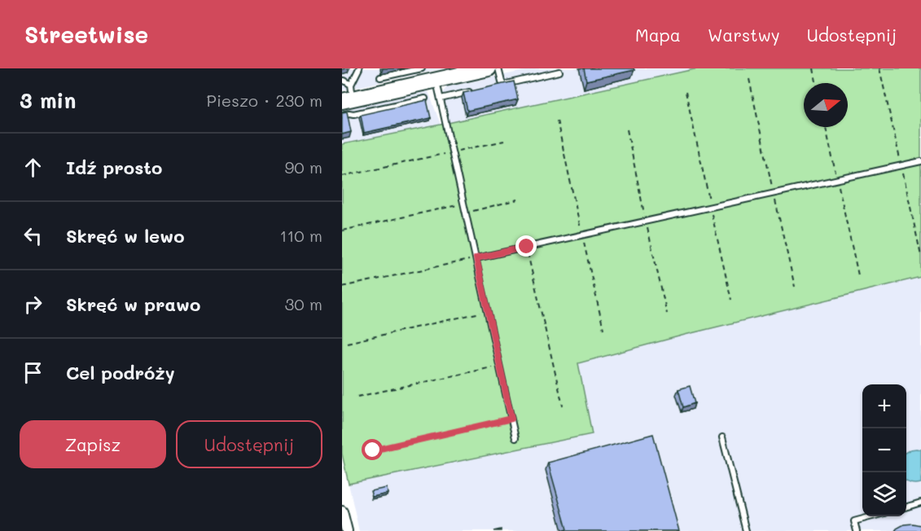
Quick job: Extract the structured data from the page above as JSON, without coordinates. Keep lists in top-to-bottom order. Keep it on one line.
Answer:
{"north":"right","page":{"header":"Streetwise","nav":["Mapa","Warstwy","Udostępnij"],"heading":["3 min","Pieszo · 230 m"],"list":[["Idź prosto","90 m"],["Skręć w lewo","110 m"],["Skręć w prawo","30 m"],"Cel podróży"],"map_buttons":["+","−"],"buttons":["Zapisz","Udostępnij"]}}
